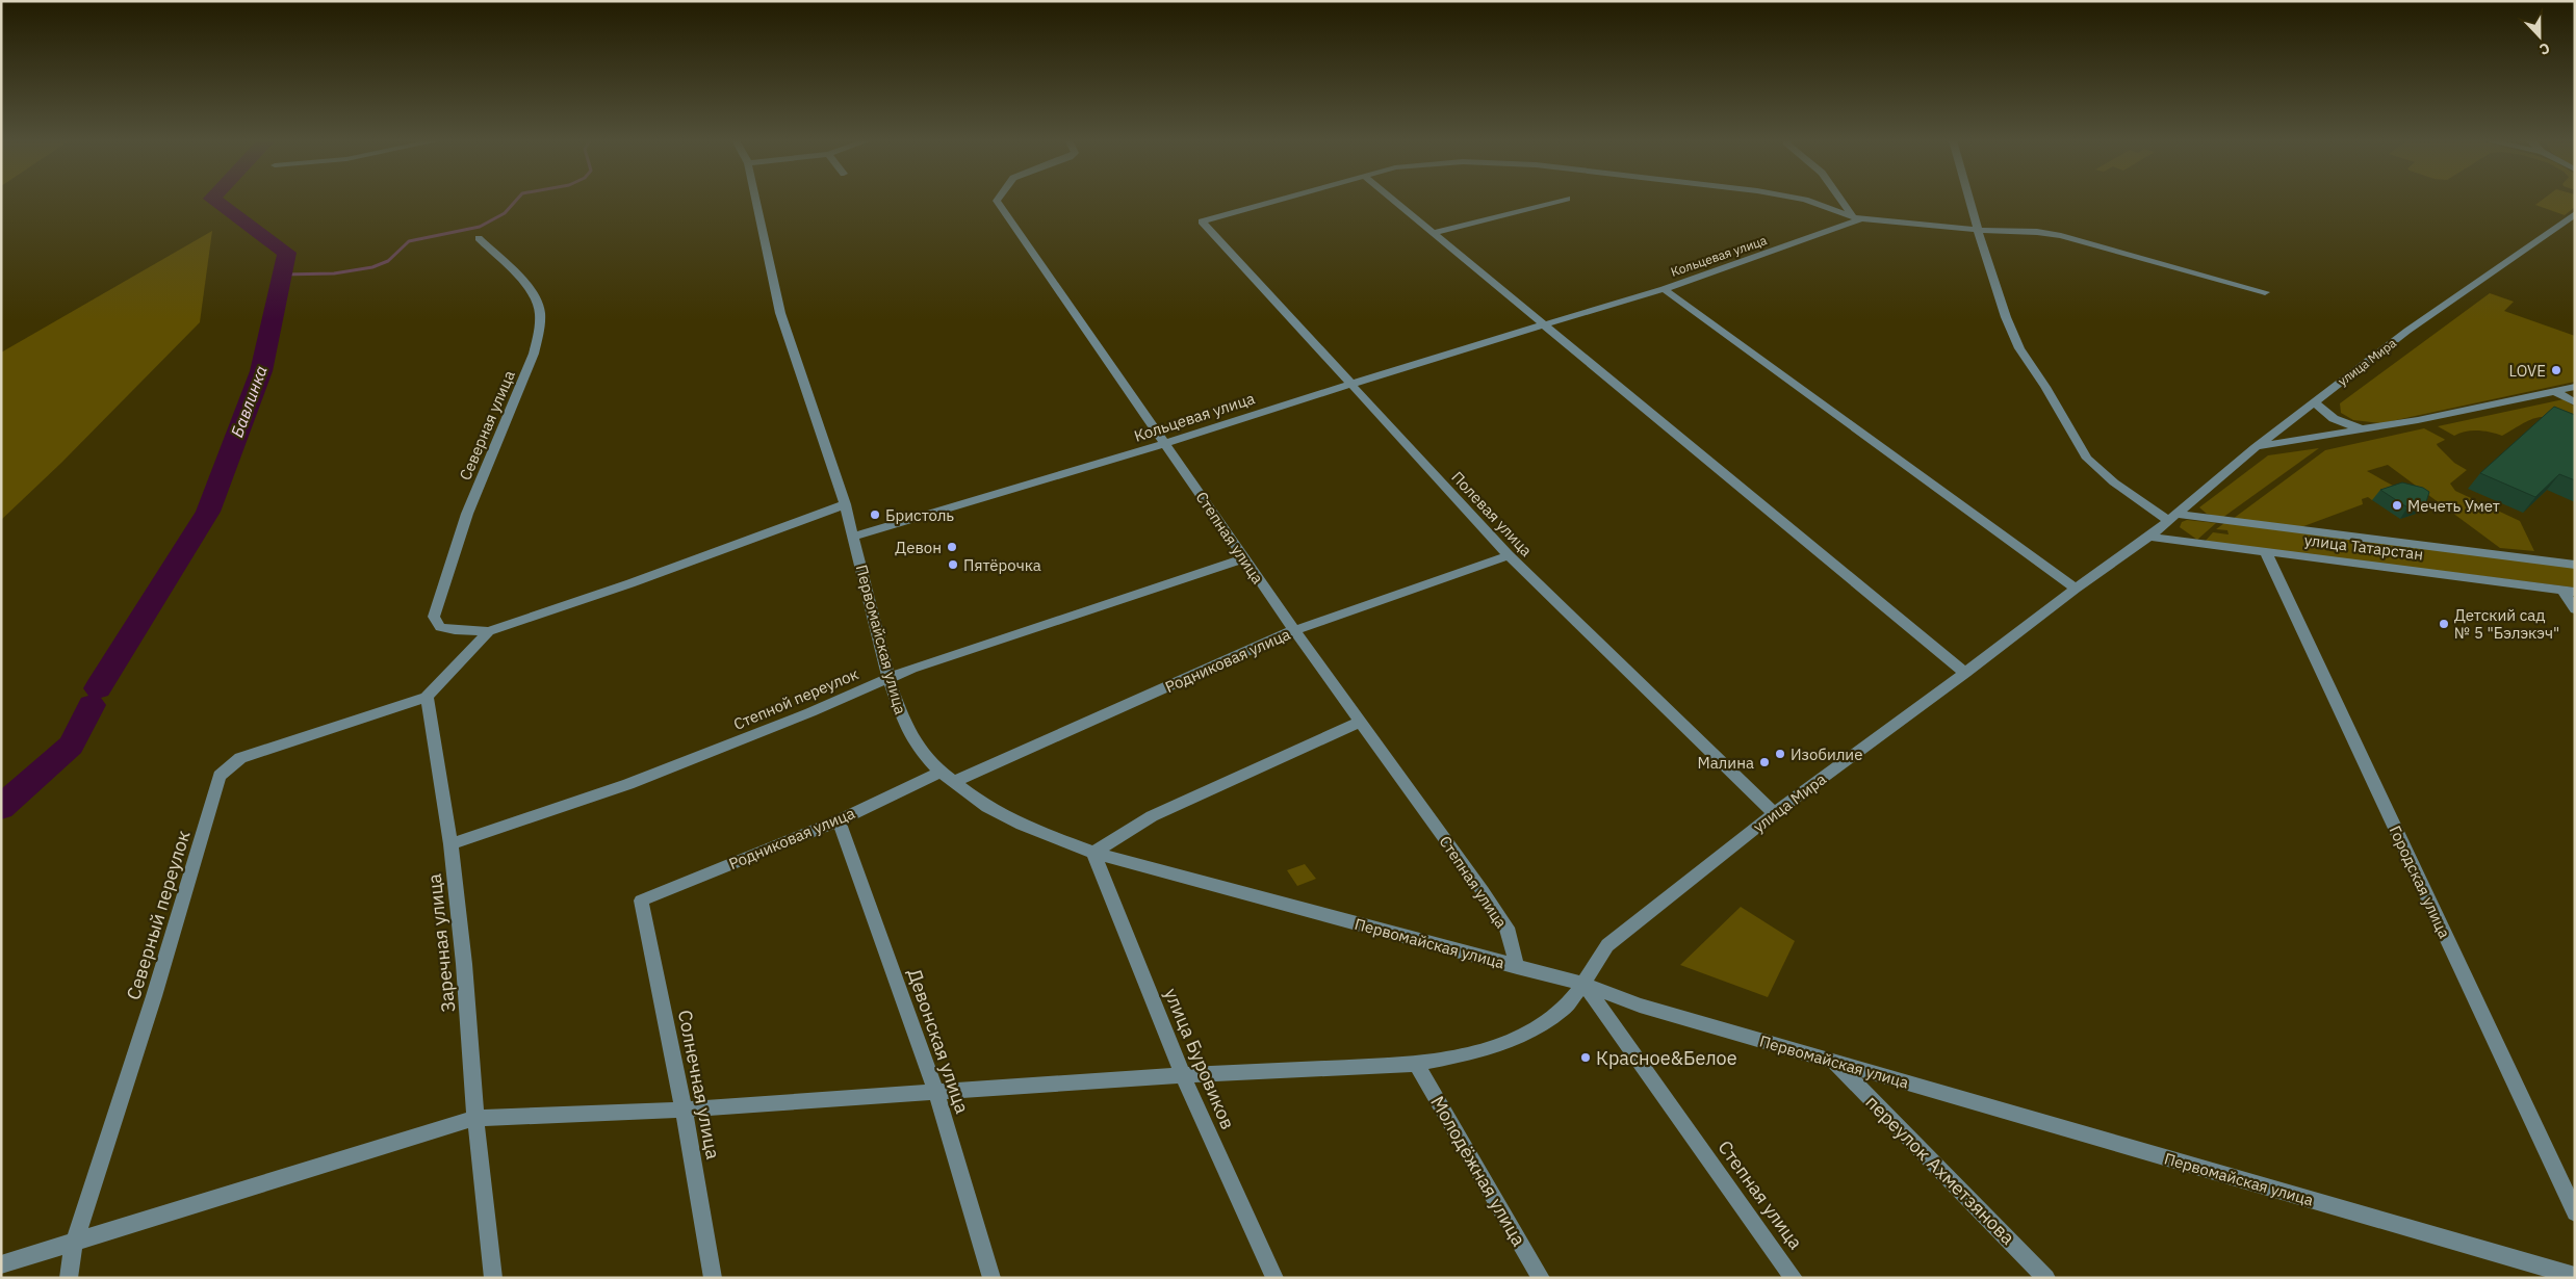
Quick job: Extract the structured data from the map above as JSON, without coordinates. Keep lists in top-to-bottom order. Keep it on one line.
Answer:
{"streets":{"street":["Кольцевая улица","улица Мира","Северная улица","Полевая улица","Степная улица","улица Татарстан","Первомайская улица","Родниковая улица","Степной переулок","Городская улица","Северный переулок","Заречная улица","Девонская улица","улица Буровиков","Солнечная улица","переулок Ахметзянова","Молодёжная улица"]},"crossings":[["Кольцевая улица","Полевая улица"],["Кольцевая улица","Степная улица"],["Кольцевая улица","Первомайская улица"],["улица Мира","Полевая улица"],["улица Мира","Степная улица"],["улица Мира","улица Татарстан"],["улица Мира","Первомайская улица"],["улица Мира","Северный переулок"],["улица Мира","Заречная улица"],["улица Мира","Девонская улица"],["улица Мира","улица Буровиков"],["улица Мира","Солнечная улица"],["улица Мира","Молодёжная улица"],["Полевая улица","Родниковая улица"],["Степная улица","Первомайская улица"],["Степная улица","Родниковая улица"],["Степная улица","Степной переулок"],["улица Татарстан","Городская улица"],["Первомайская улица","Родниковая улица"],["Первомайская улица","Степной переулок"],["Первомайская улица","улица Буровиков"],["Первомайская улица","переулок Ахметзянова"],["Родниковая улица","Девонская улица"],["Родниковая улица","Солнечная улица"],["Степной переулок","Заречная улица"],["Северный переулок","Заречная улица"]],"water":["Бавлинка"],"places":["LOVE","Мечеть Умет","Бристоль","Девон","Пятёрочка","Детский сад № 5 \"Бэлэкэч\"","Изобилие","Малина","Красное&Белое"],"north":"bottom"}
